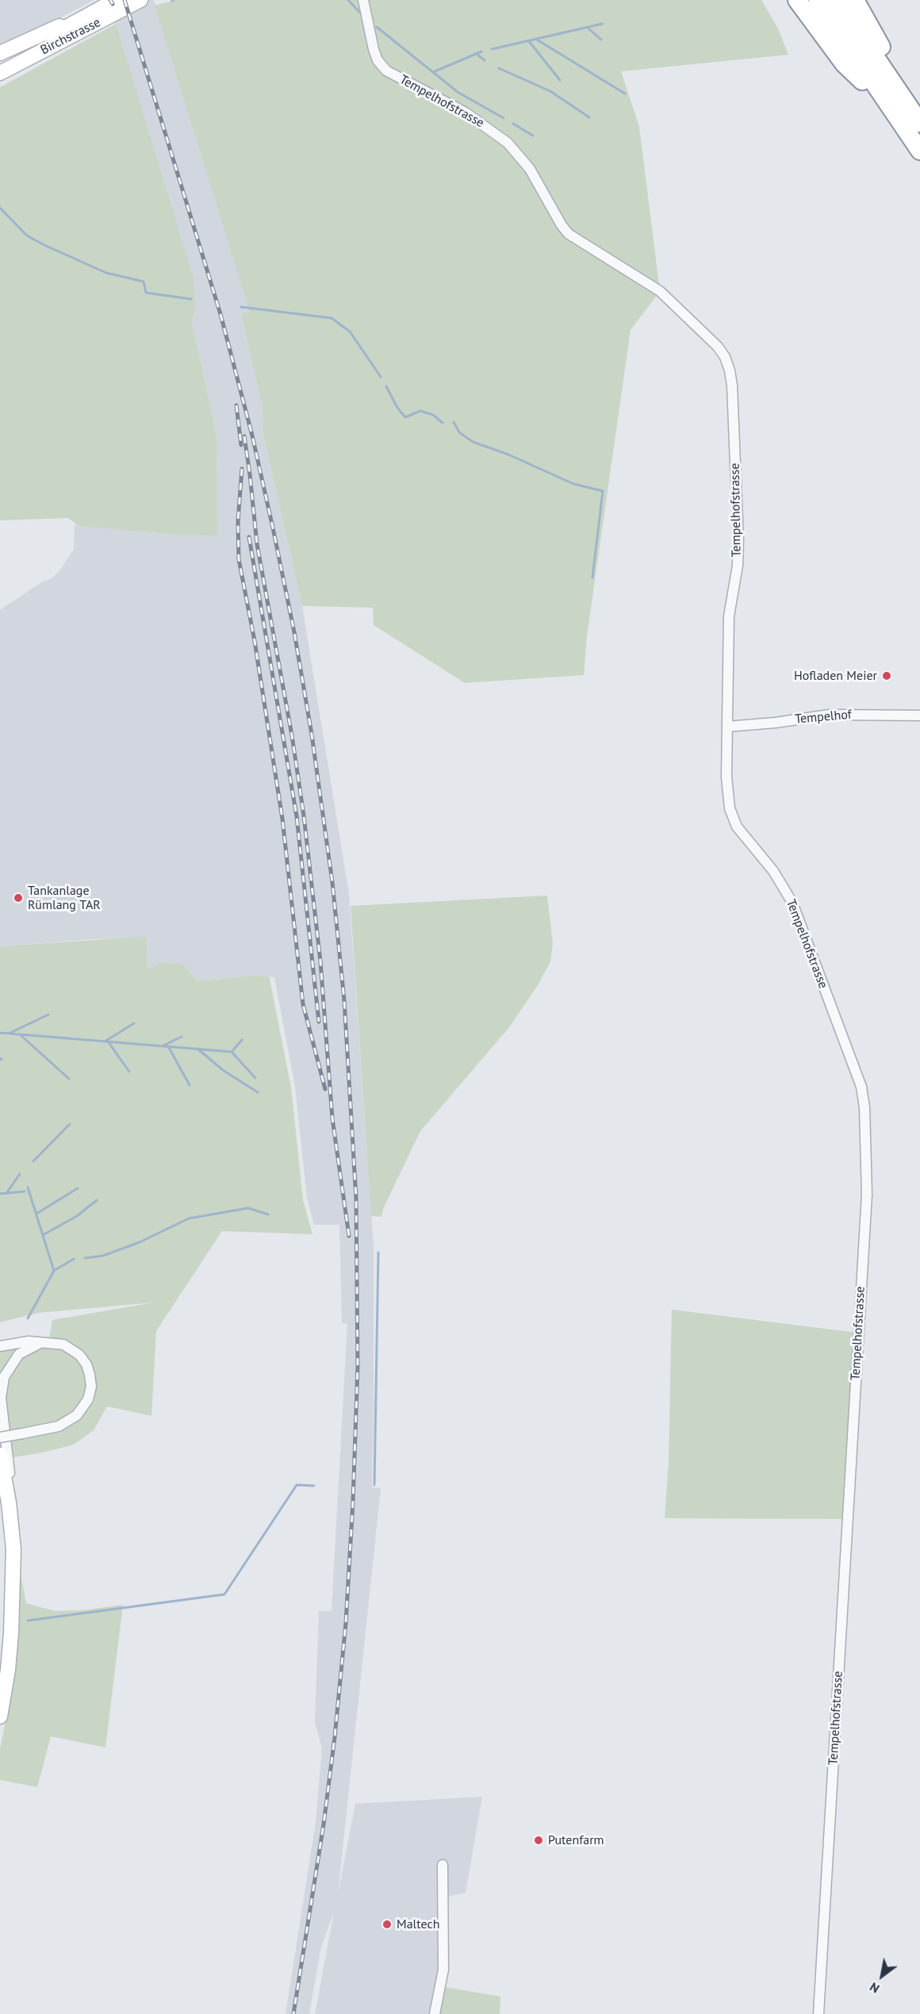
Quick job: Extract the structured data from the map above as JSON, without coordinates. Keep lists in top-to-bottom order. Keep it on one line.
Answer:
{"streets":{"main road":["Birchstrasse"],"street":["Tempelhofstrasse","Tempelhof"]},"crossings":[["Tempelhofstrasse","Tempelhof"]],"places":["Hofladen Meier","Tankanlage Rümlang TAR","Putenfarm","Maltech"],"north":"bottom left"}
